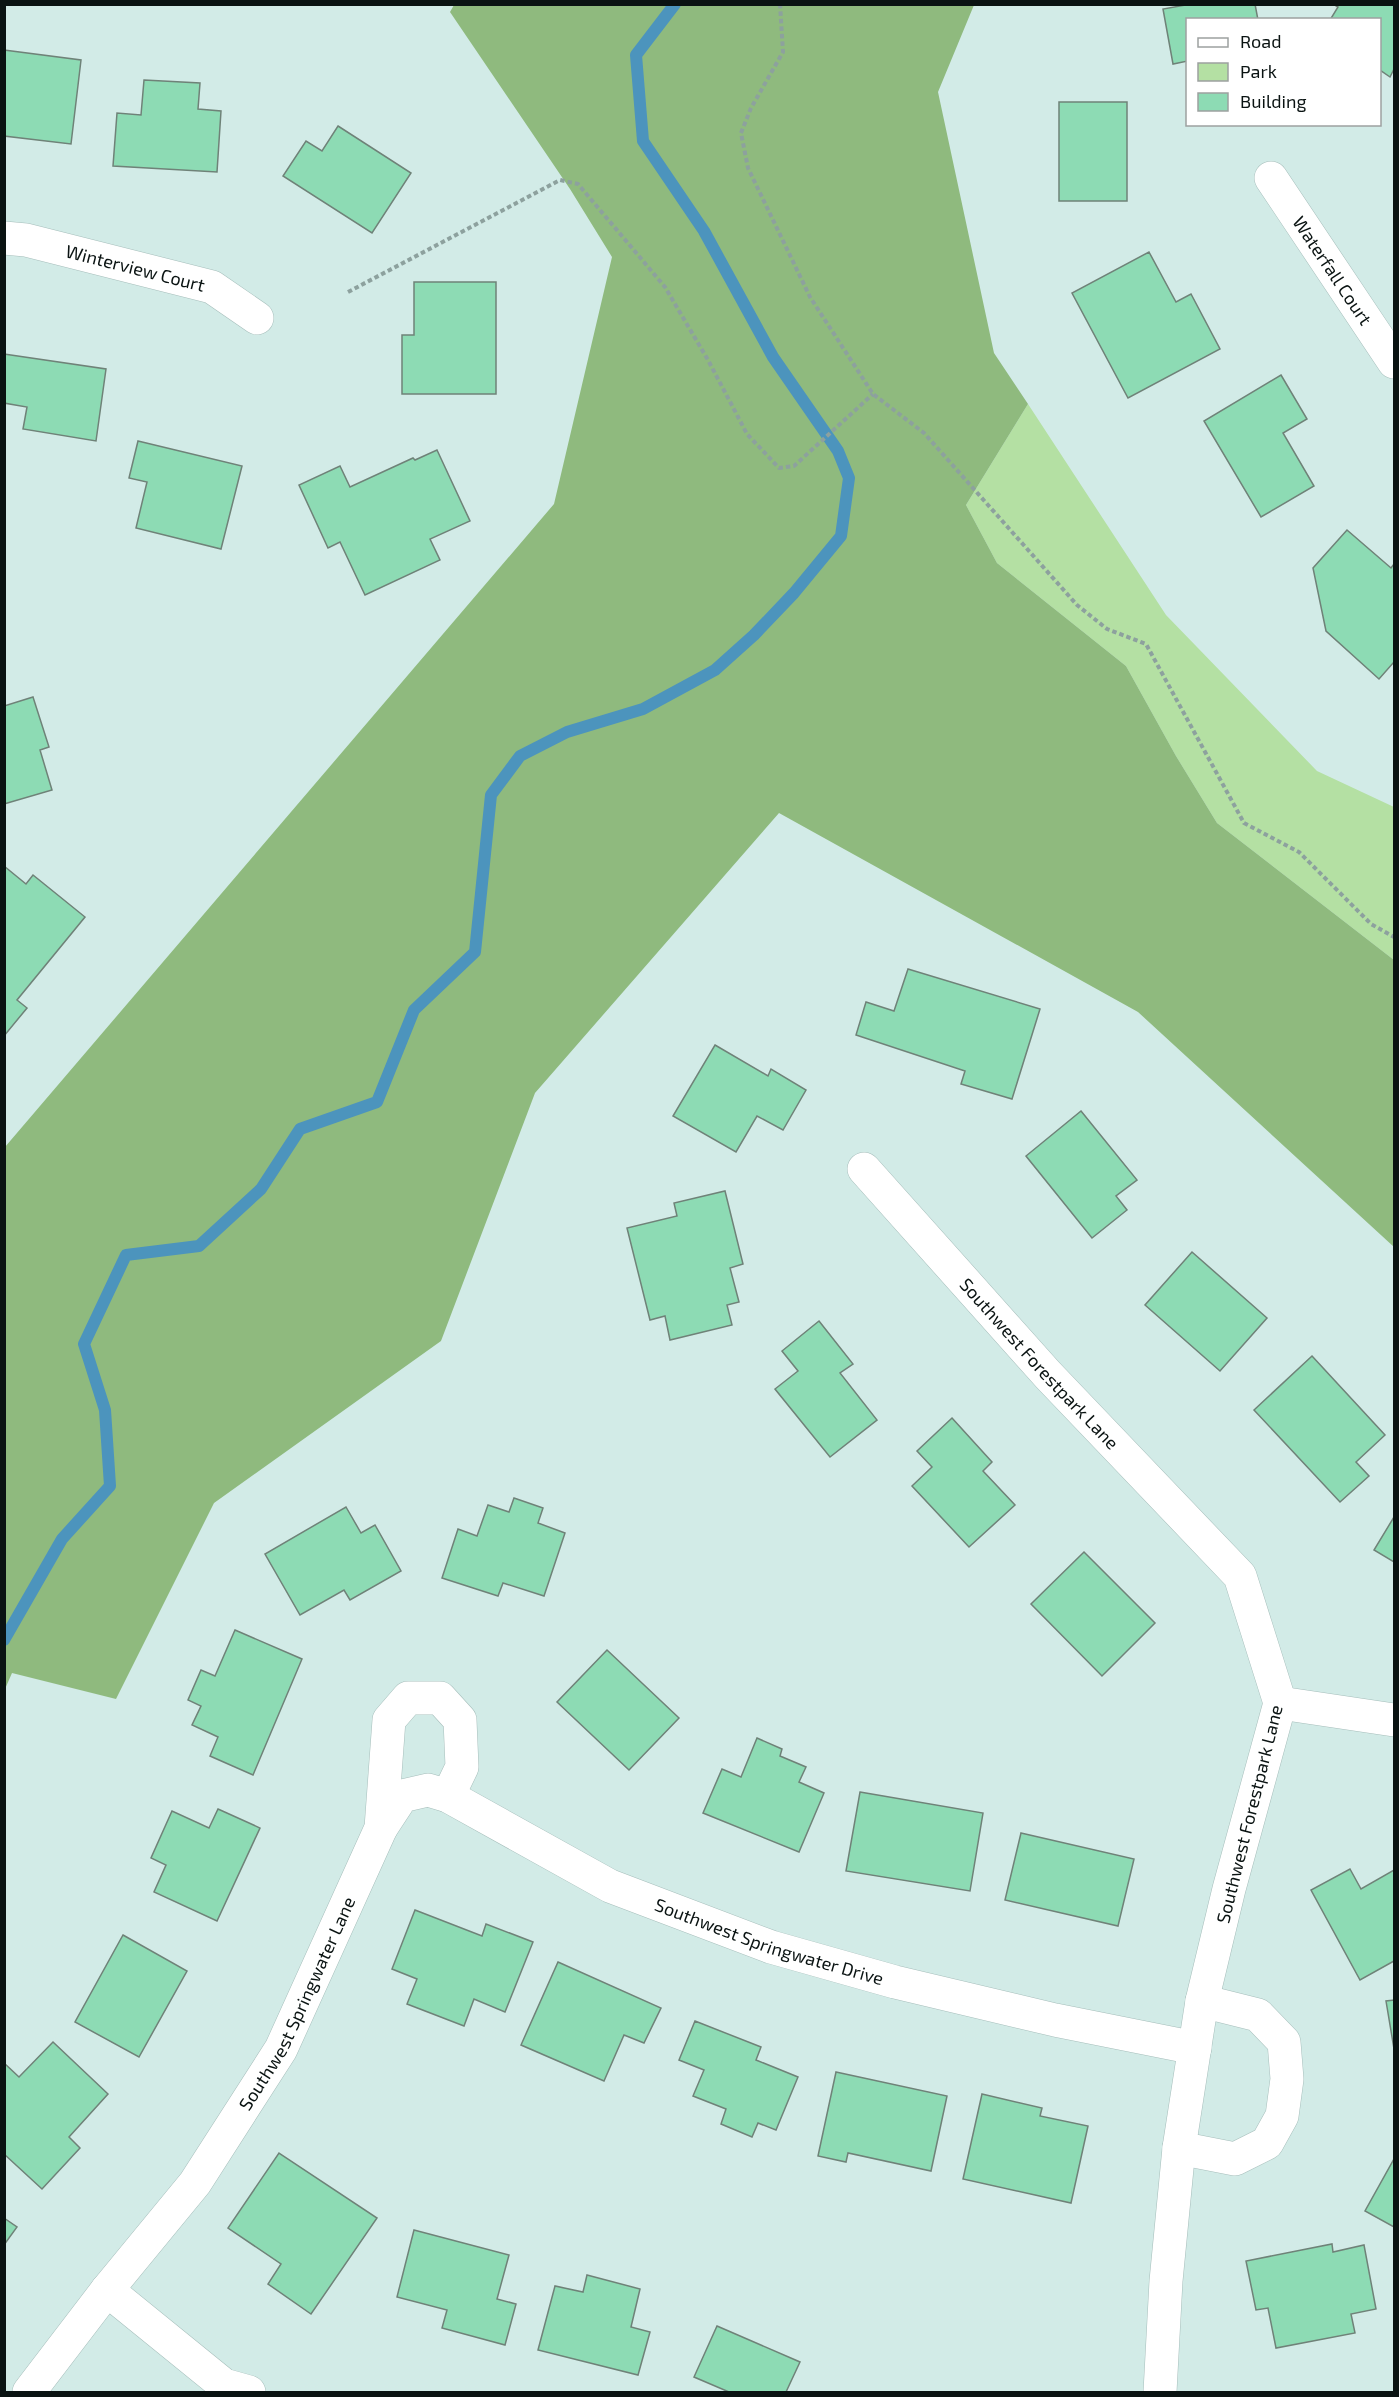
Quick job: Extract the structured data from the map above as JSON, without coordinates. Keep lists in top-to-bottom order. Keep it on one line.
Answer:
{"streets":{"street":["Winterview Court","Waterfall Court","Southwest Forestpark Lane","Southwest Springwater Drive","Southwest Springwater Lane"]},"crossings":[["Southwest Forestpark Lane","Southwest Springwater Drive"],["Southwest Springwater Drive","Southwest Springwater Lane"]],"legend":["Road","Park","Building"]}
